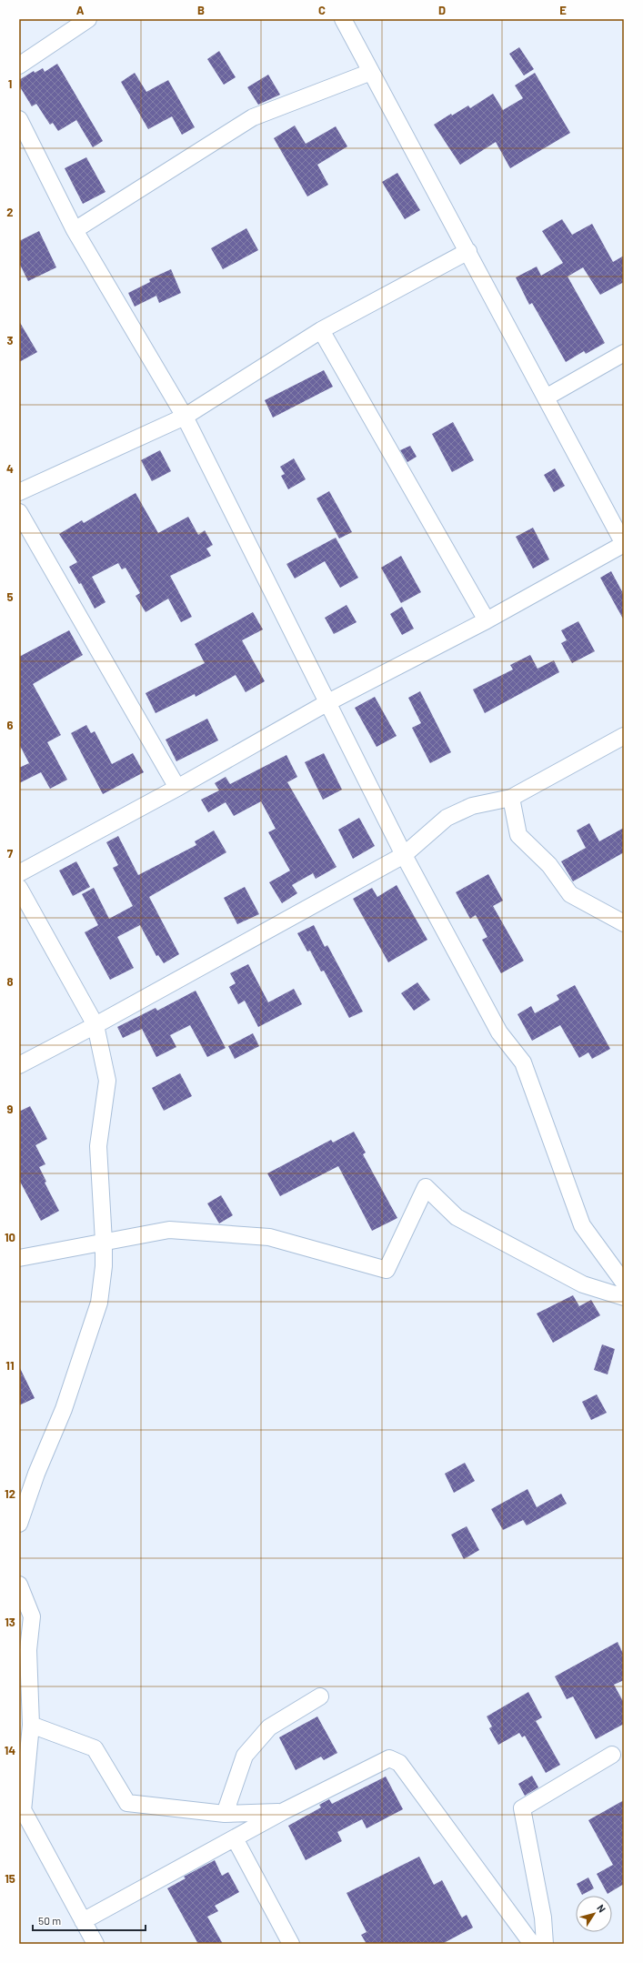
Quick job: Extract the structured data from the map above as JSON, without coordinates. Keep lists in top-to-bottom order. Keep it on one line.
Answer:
{"scale_bar":"50 m","north":"top right","grid":{"columns":["A","B","C","D","E"],"rows":["1","2","3","4","5","6","7","8","9","10","11","12","13","14","15"]}}
